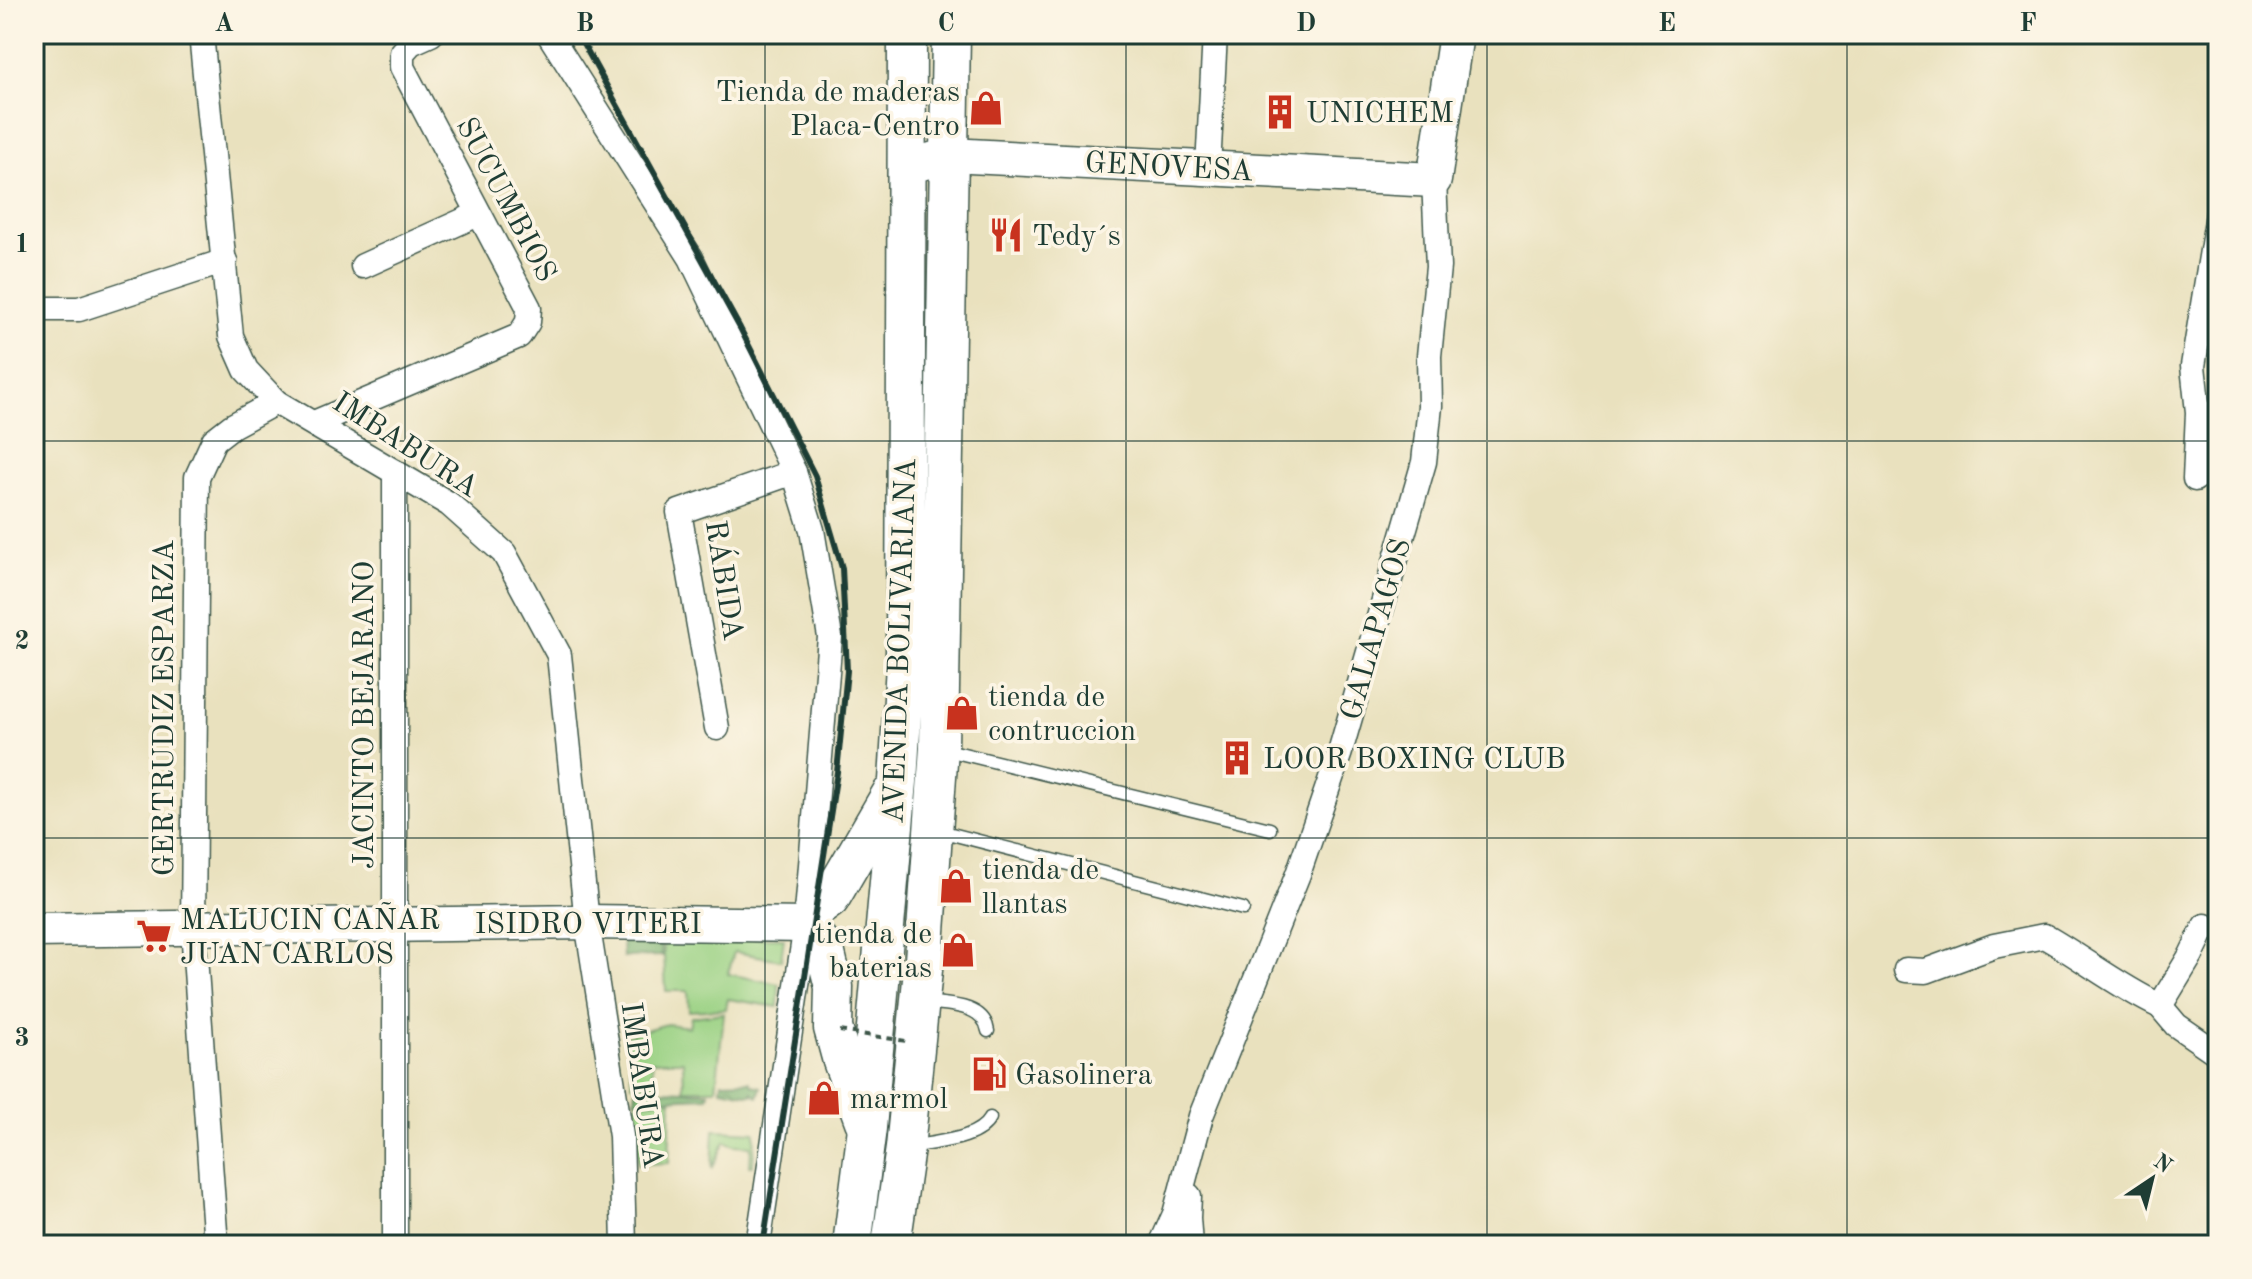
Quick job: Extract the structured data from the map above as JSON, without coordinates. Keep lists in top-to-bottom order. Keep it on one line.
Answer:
{"streets":{"main road":["AVENIDA BOLIVARIANA"],"street":["GENOVESA","SUCUMBIOS","IMBABURA","RÁBIDA","GALAPAGOS","GERTRUDIZ ESPARZA","JACINTO BEJARANO","ISIDRO VITERI"]},"crossings":[["GENOVESA","GALAPAGOS"],["GENOVESA","AVENIDA BOLIVARIANA"],["SUCUMBIOS","IMBABURA"],["IMBABURA","GERTRUDIZ ESPARZA"],["IMBABURA","JACINTO BEJARANO"],["IMBABURA","ISIDRO VITERI"],["GERTRUDIZ ESPARZA","ISIDRO VITERI"],["JACINTO BEJARANO","ISIDRO VITERI"]],"places":{"shop":["Tienda de maderas Placa-Centro","tienda de contruccion","tienda de llantas","tienda de baterias","marmol"],"building":["UNICHEM","LOOR BOXING CLUB"],"restaurant":["Tedy´s"],"supermarket":["MALUCIN CAÑAR JUAN CARLOS"],"fuel station":["Gasolinera"]},"north":"top right","grid":{"columns":["A","B","C","D","E","F"],"rows":["1","2","3"]}}
